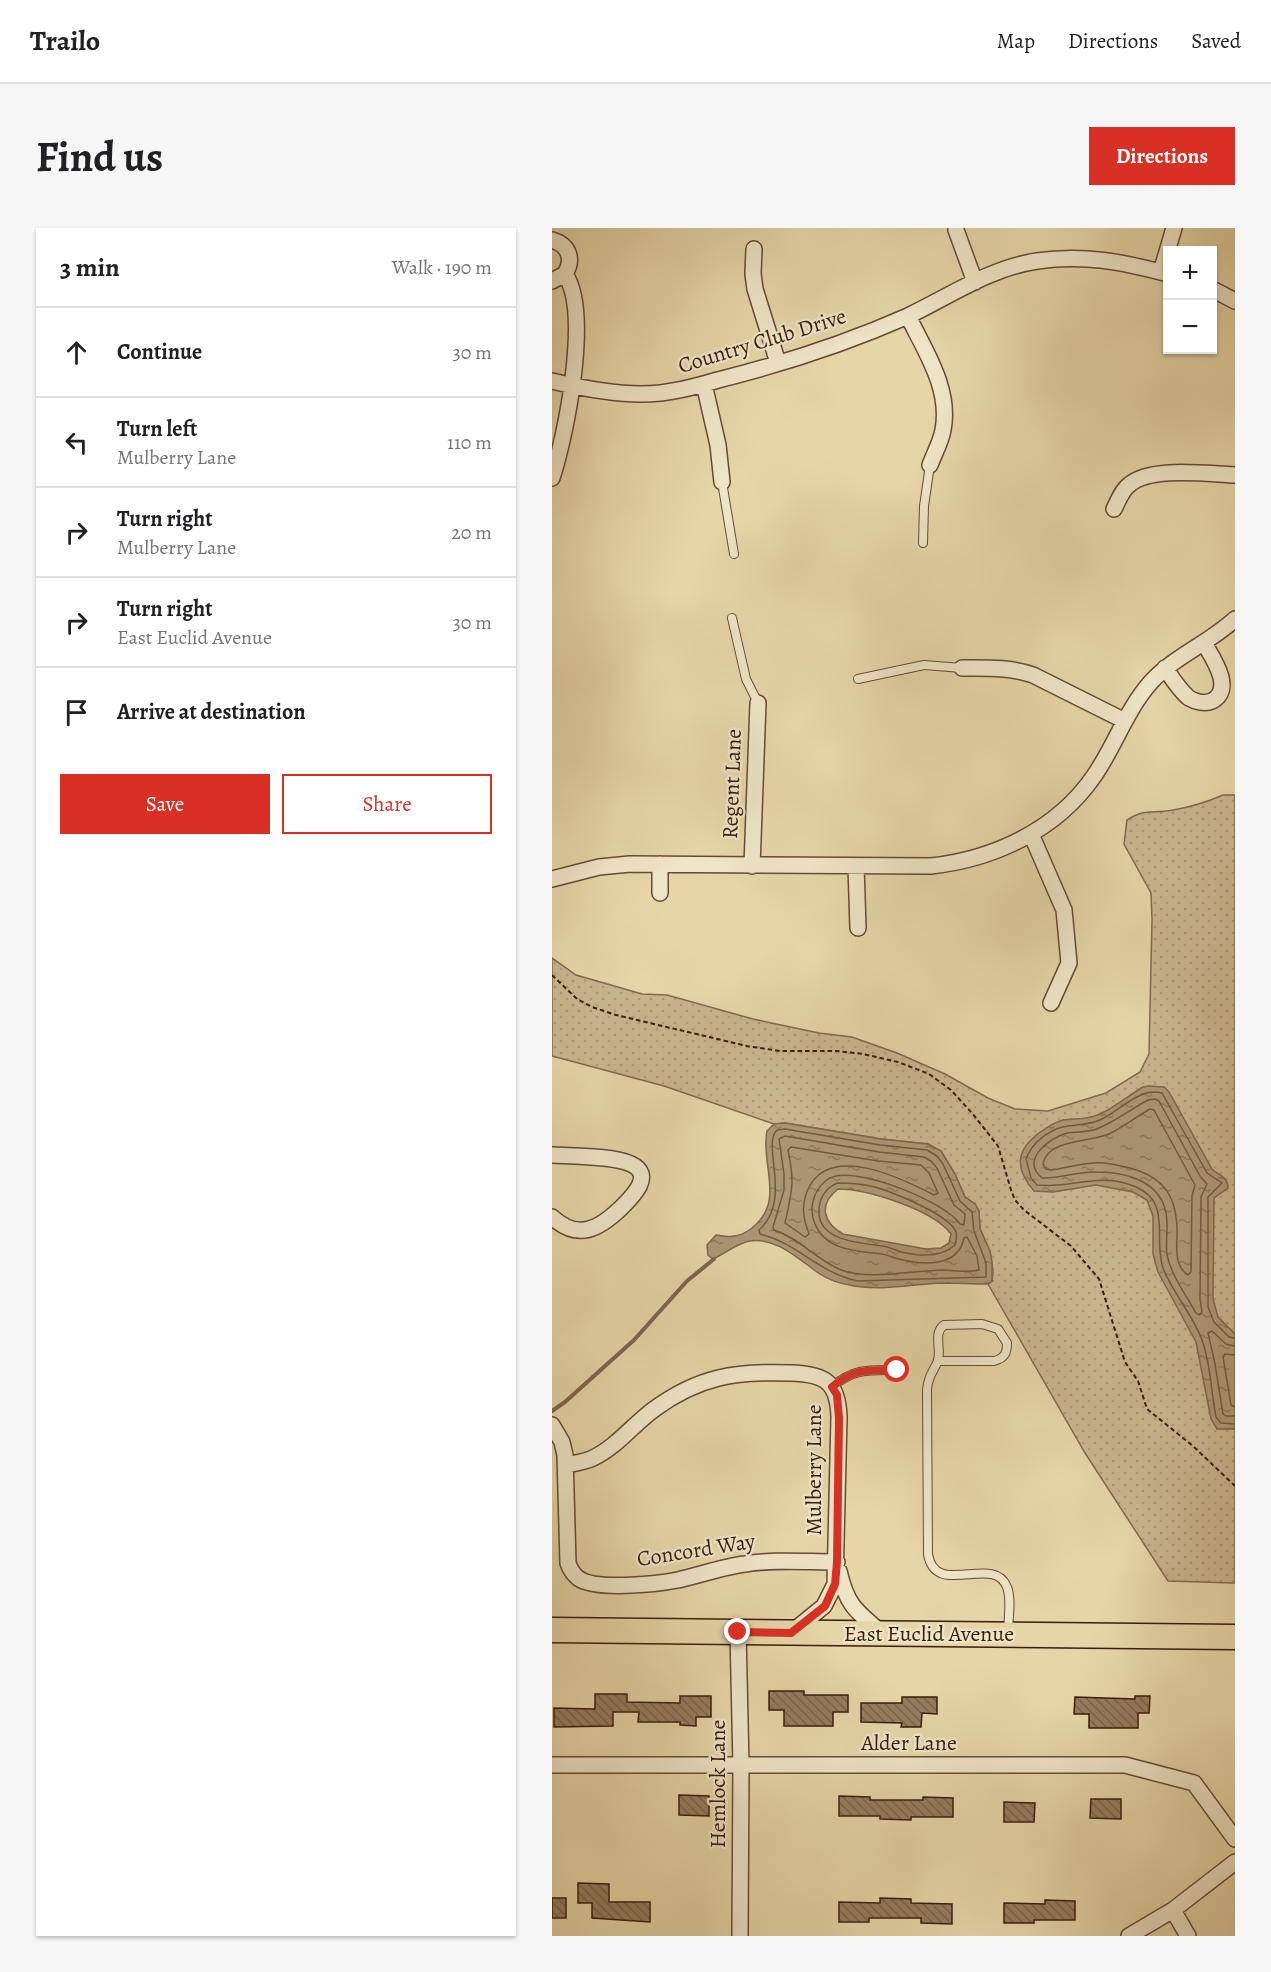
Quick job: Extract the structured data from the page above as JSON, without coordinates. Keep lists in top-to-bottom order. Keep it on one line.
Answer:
{"streets":{"main road":["East Euclid Avenue"],"street":["Country Club Drive","Regent Lane","Mulberry Lane","Concord Way","Alder Lane","Hemlock Lane"]},"crossings":[["Mulberry Lane","Concord Way"],["Mulberry Lane","East Euclid Avenue"],["East Euclid Avenue","Hemlock Lane"],["Alder Lane","Hemlock Lane"]],"page":{"header":"Trailo","nav":["Map","Directions","Saved"],"buttons":["Directions",["Save","Share"]],"title":"Find us","heading":["3 min","Walk · 190 m"],"map_buttons":["+","−"],"list":[["Continue","30 m"],["Turn left","Mulberry Lane","110 m"],["Turn right","Mulberry Lane","20 m"],["Turn right","East Euclid Avenue","30 m"],"Arrive at destination"]}}
